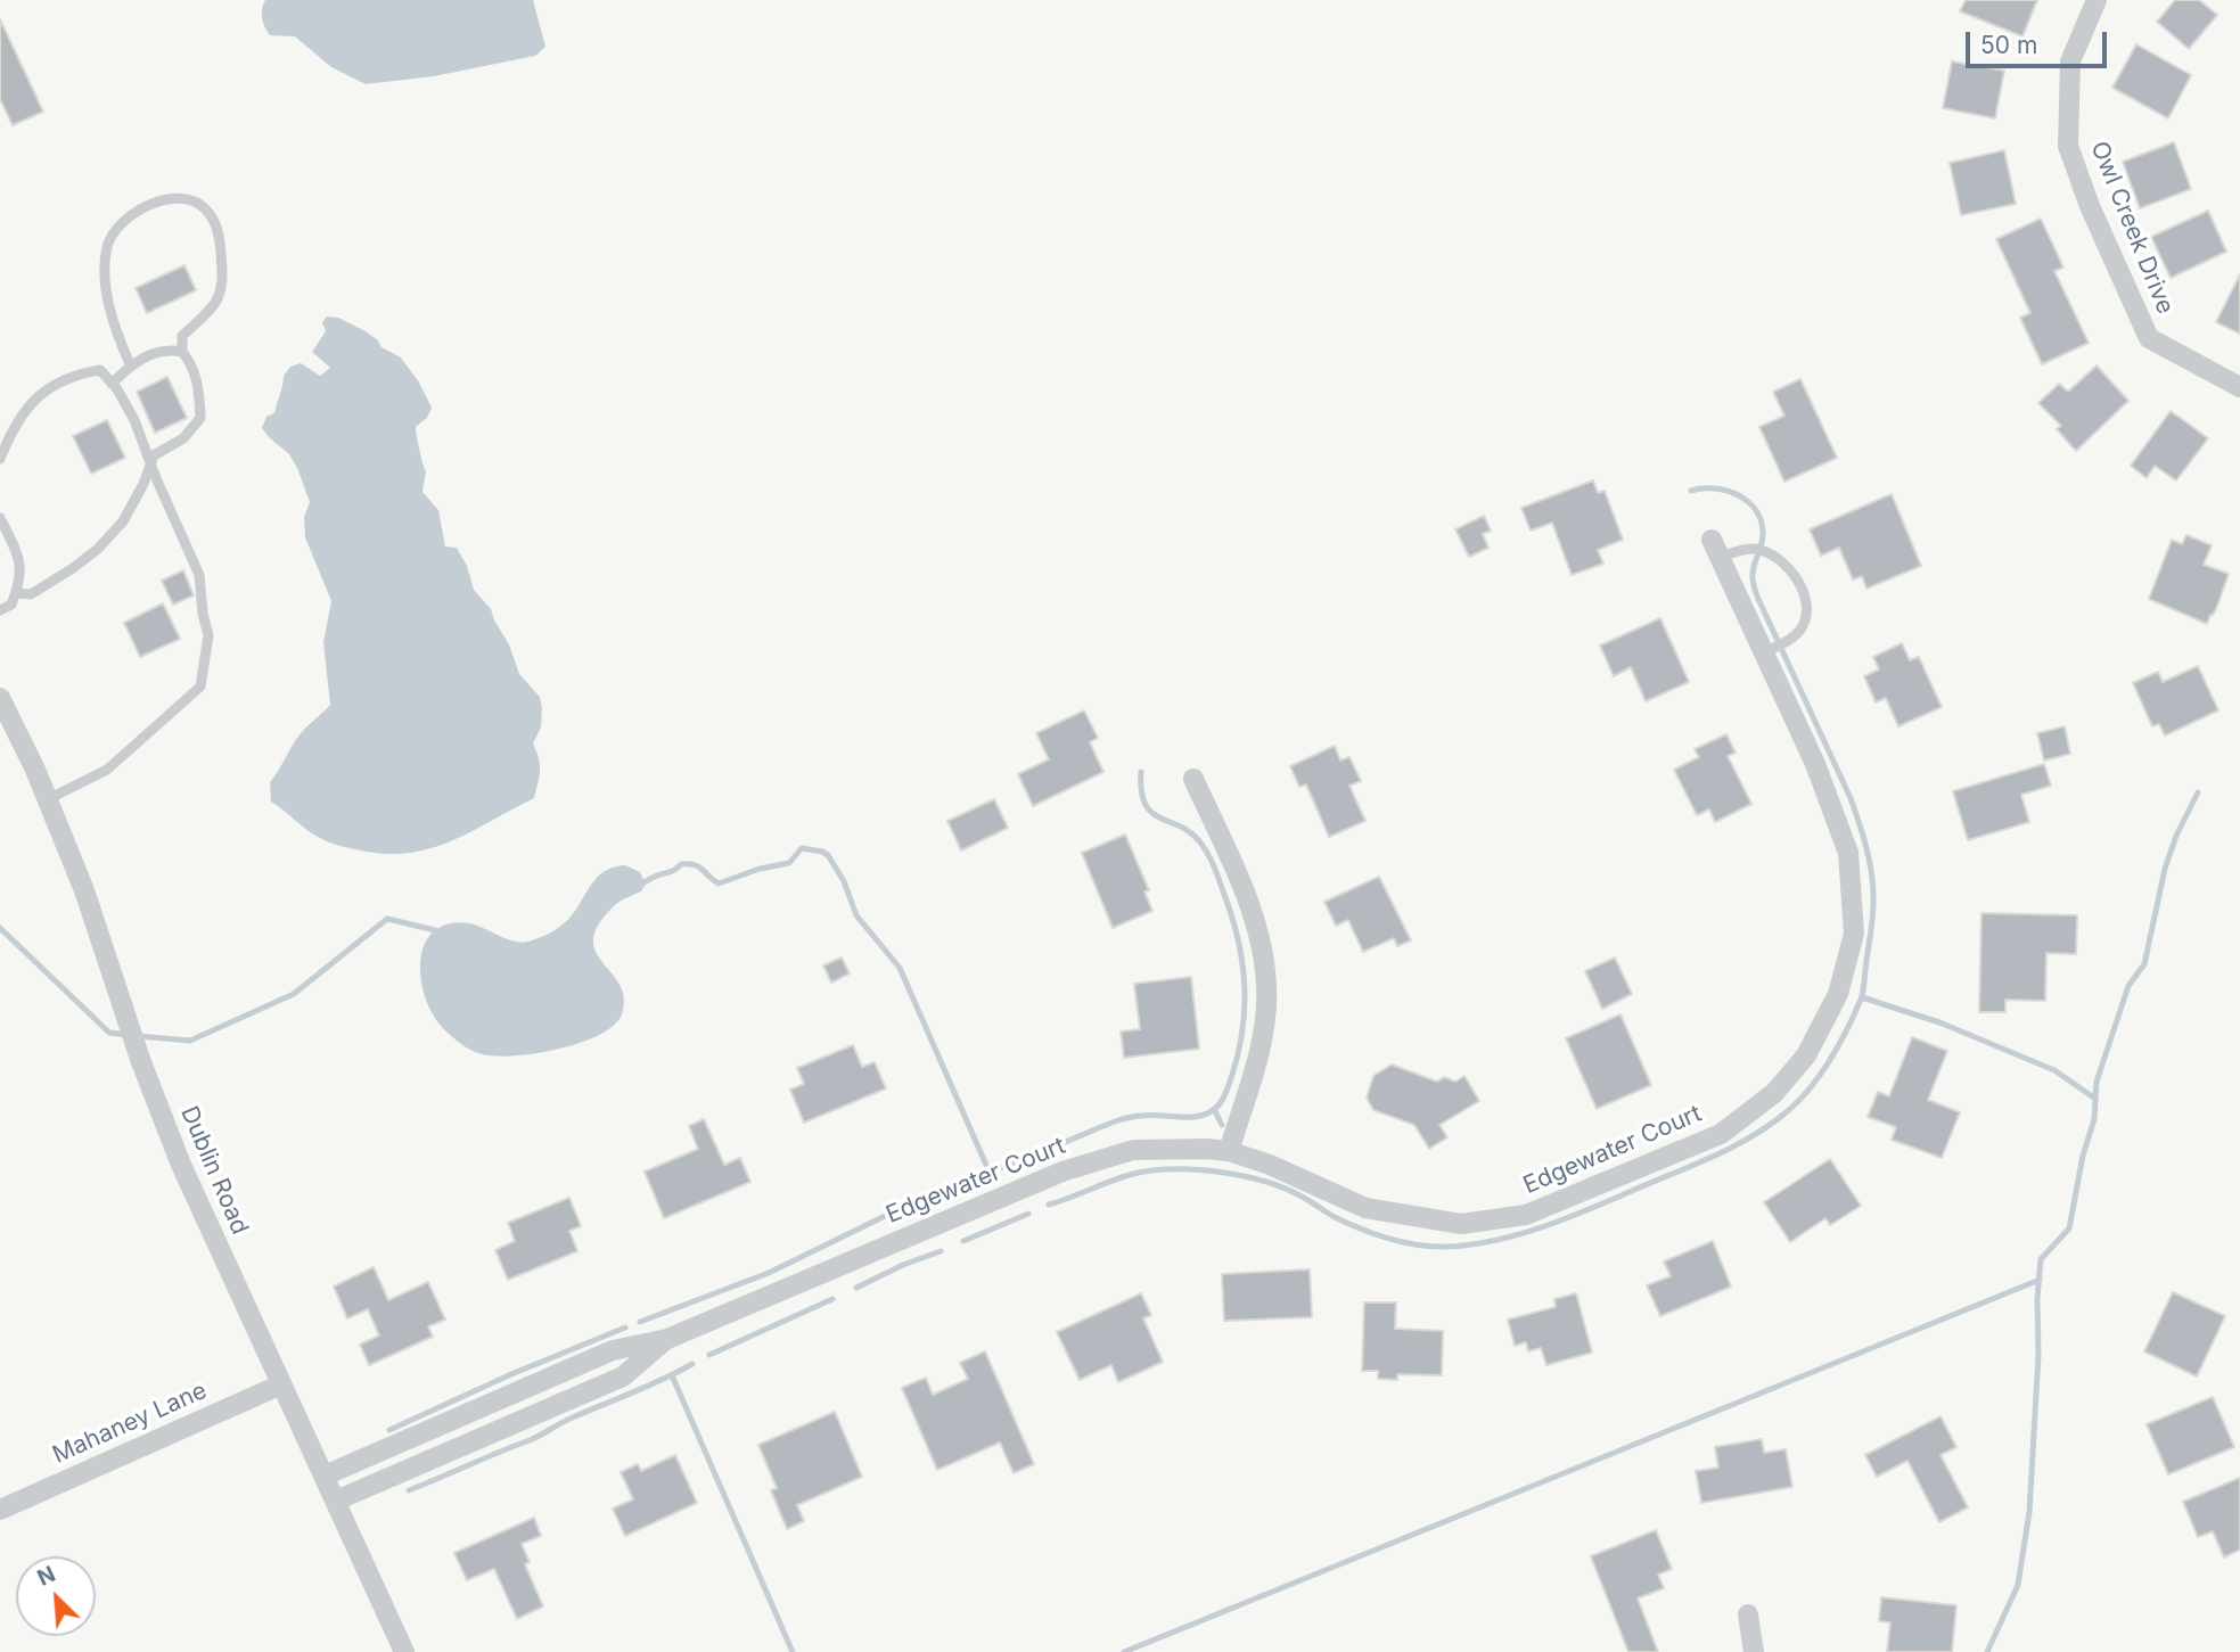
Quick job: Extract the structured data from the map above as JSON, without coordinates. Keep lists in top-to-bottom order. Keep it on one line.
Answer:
{"streets":{"street":["Owl Creek Drive","Edgewater Court","Dublin Road","Mahaney Lane"]},"crossings":[["Edgewater Court","Dublin Road"],["Dublin Road","Mahaney Lane"]],"scale_bar":"50 m","north":"top left"}
